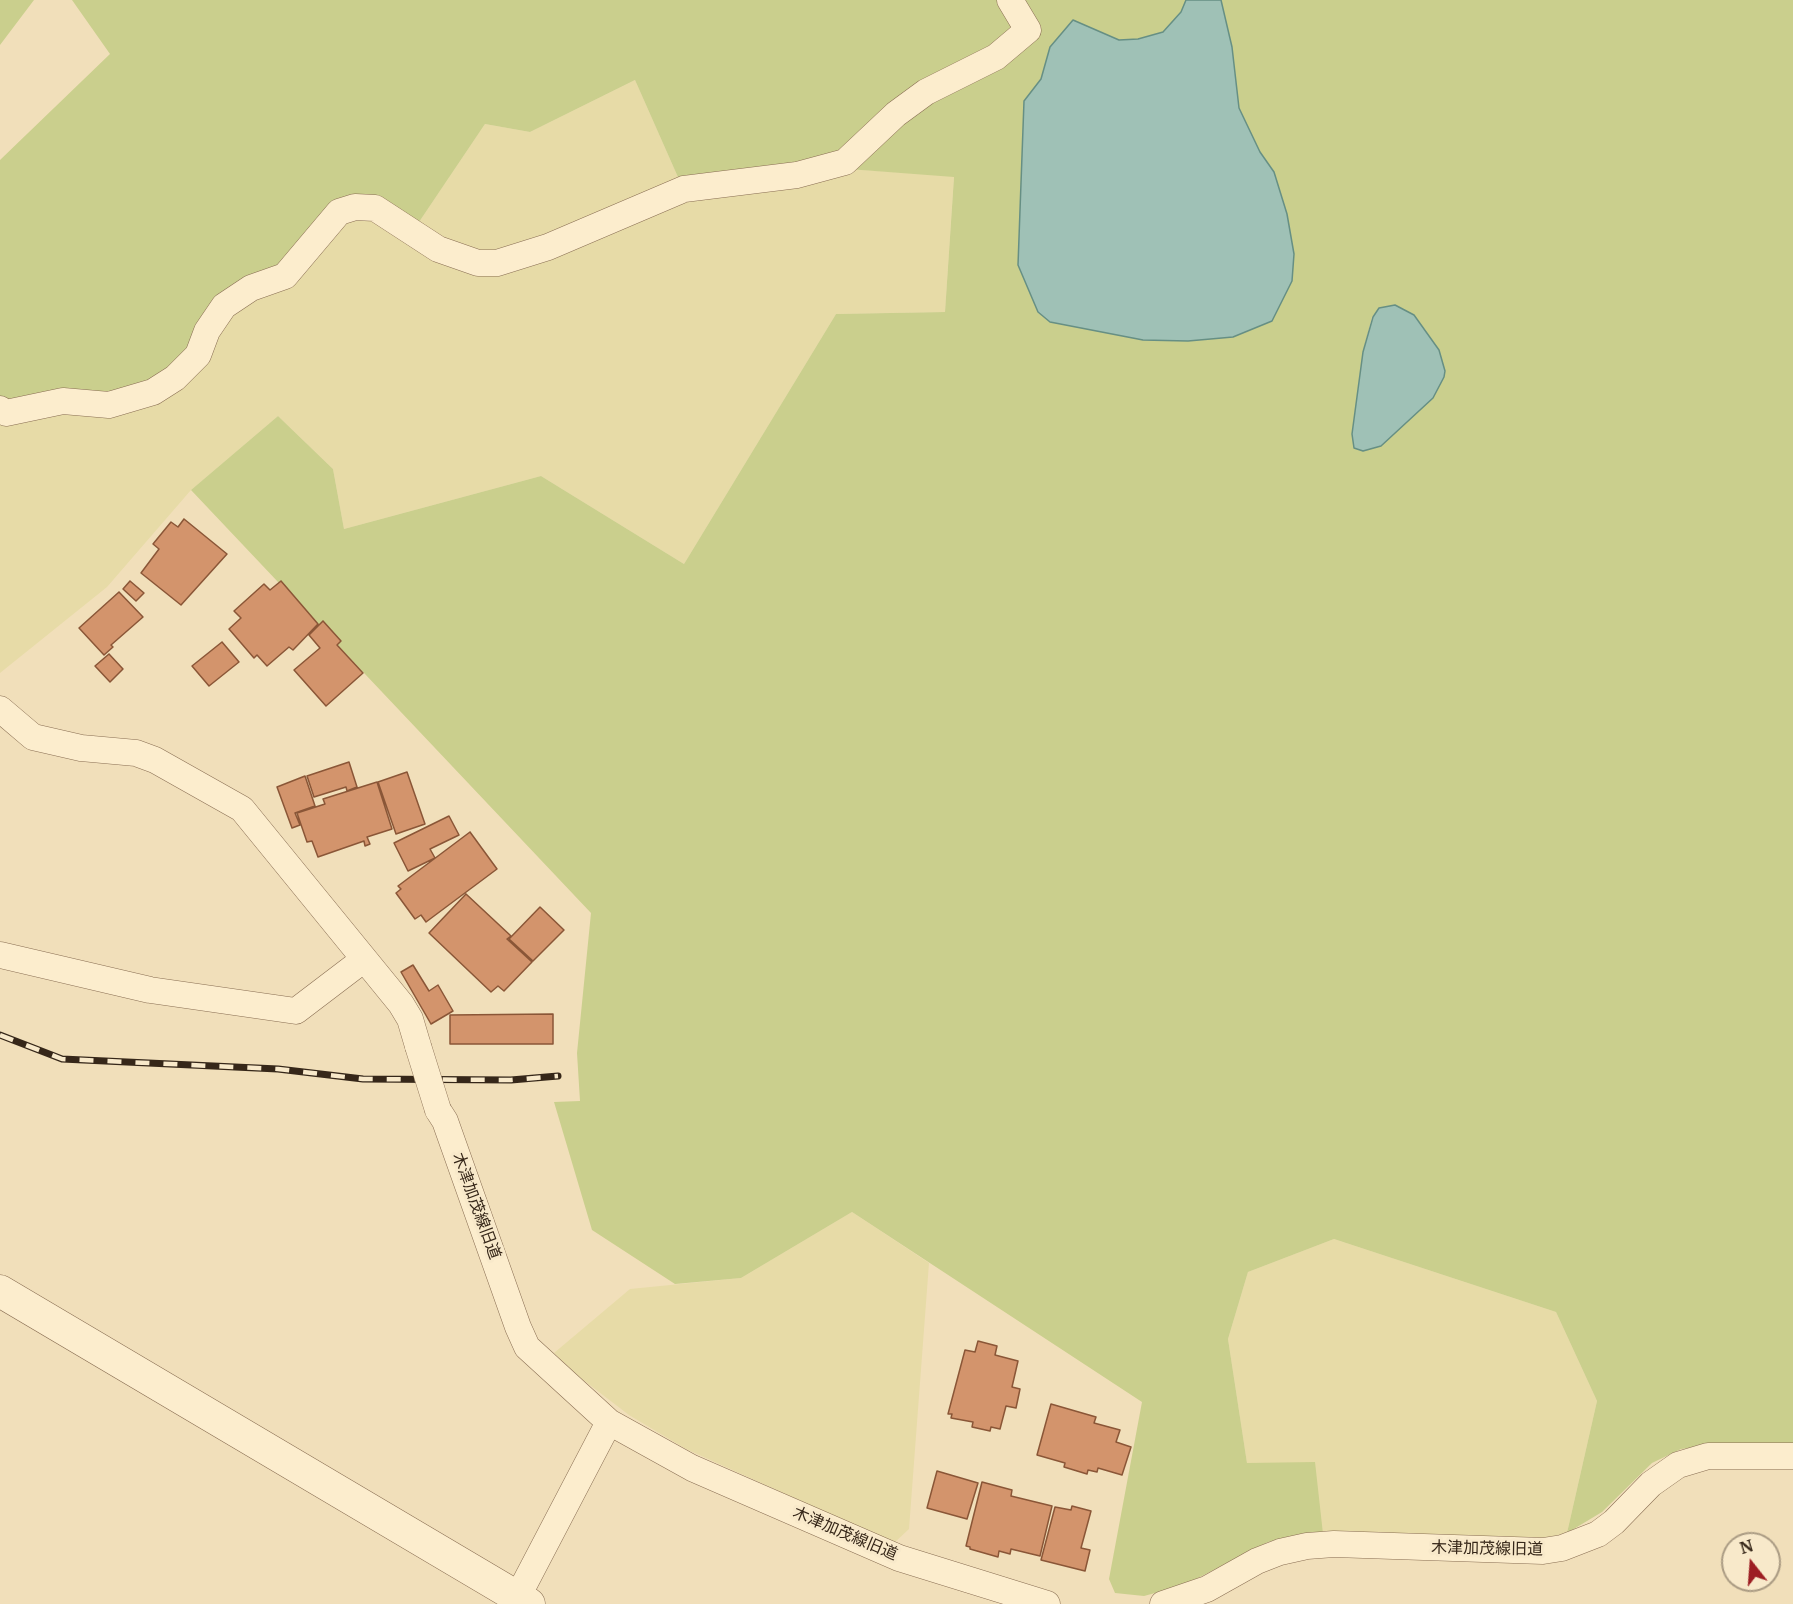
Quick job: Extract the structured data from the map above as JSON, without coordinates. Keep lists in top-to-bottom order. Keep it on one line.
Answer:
{"streets":{"street":["木津加茂線旧道"]},"north":"top"}
